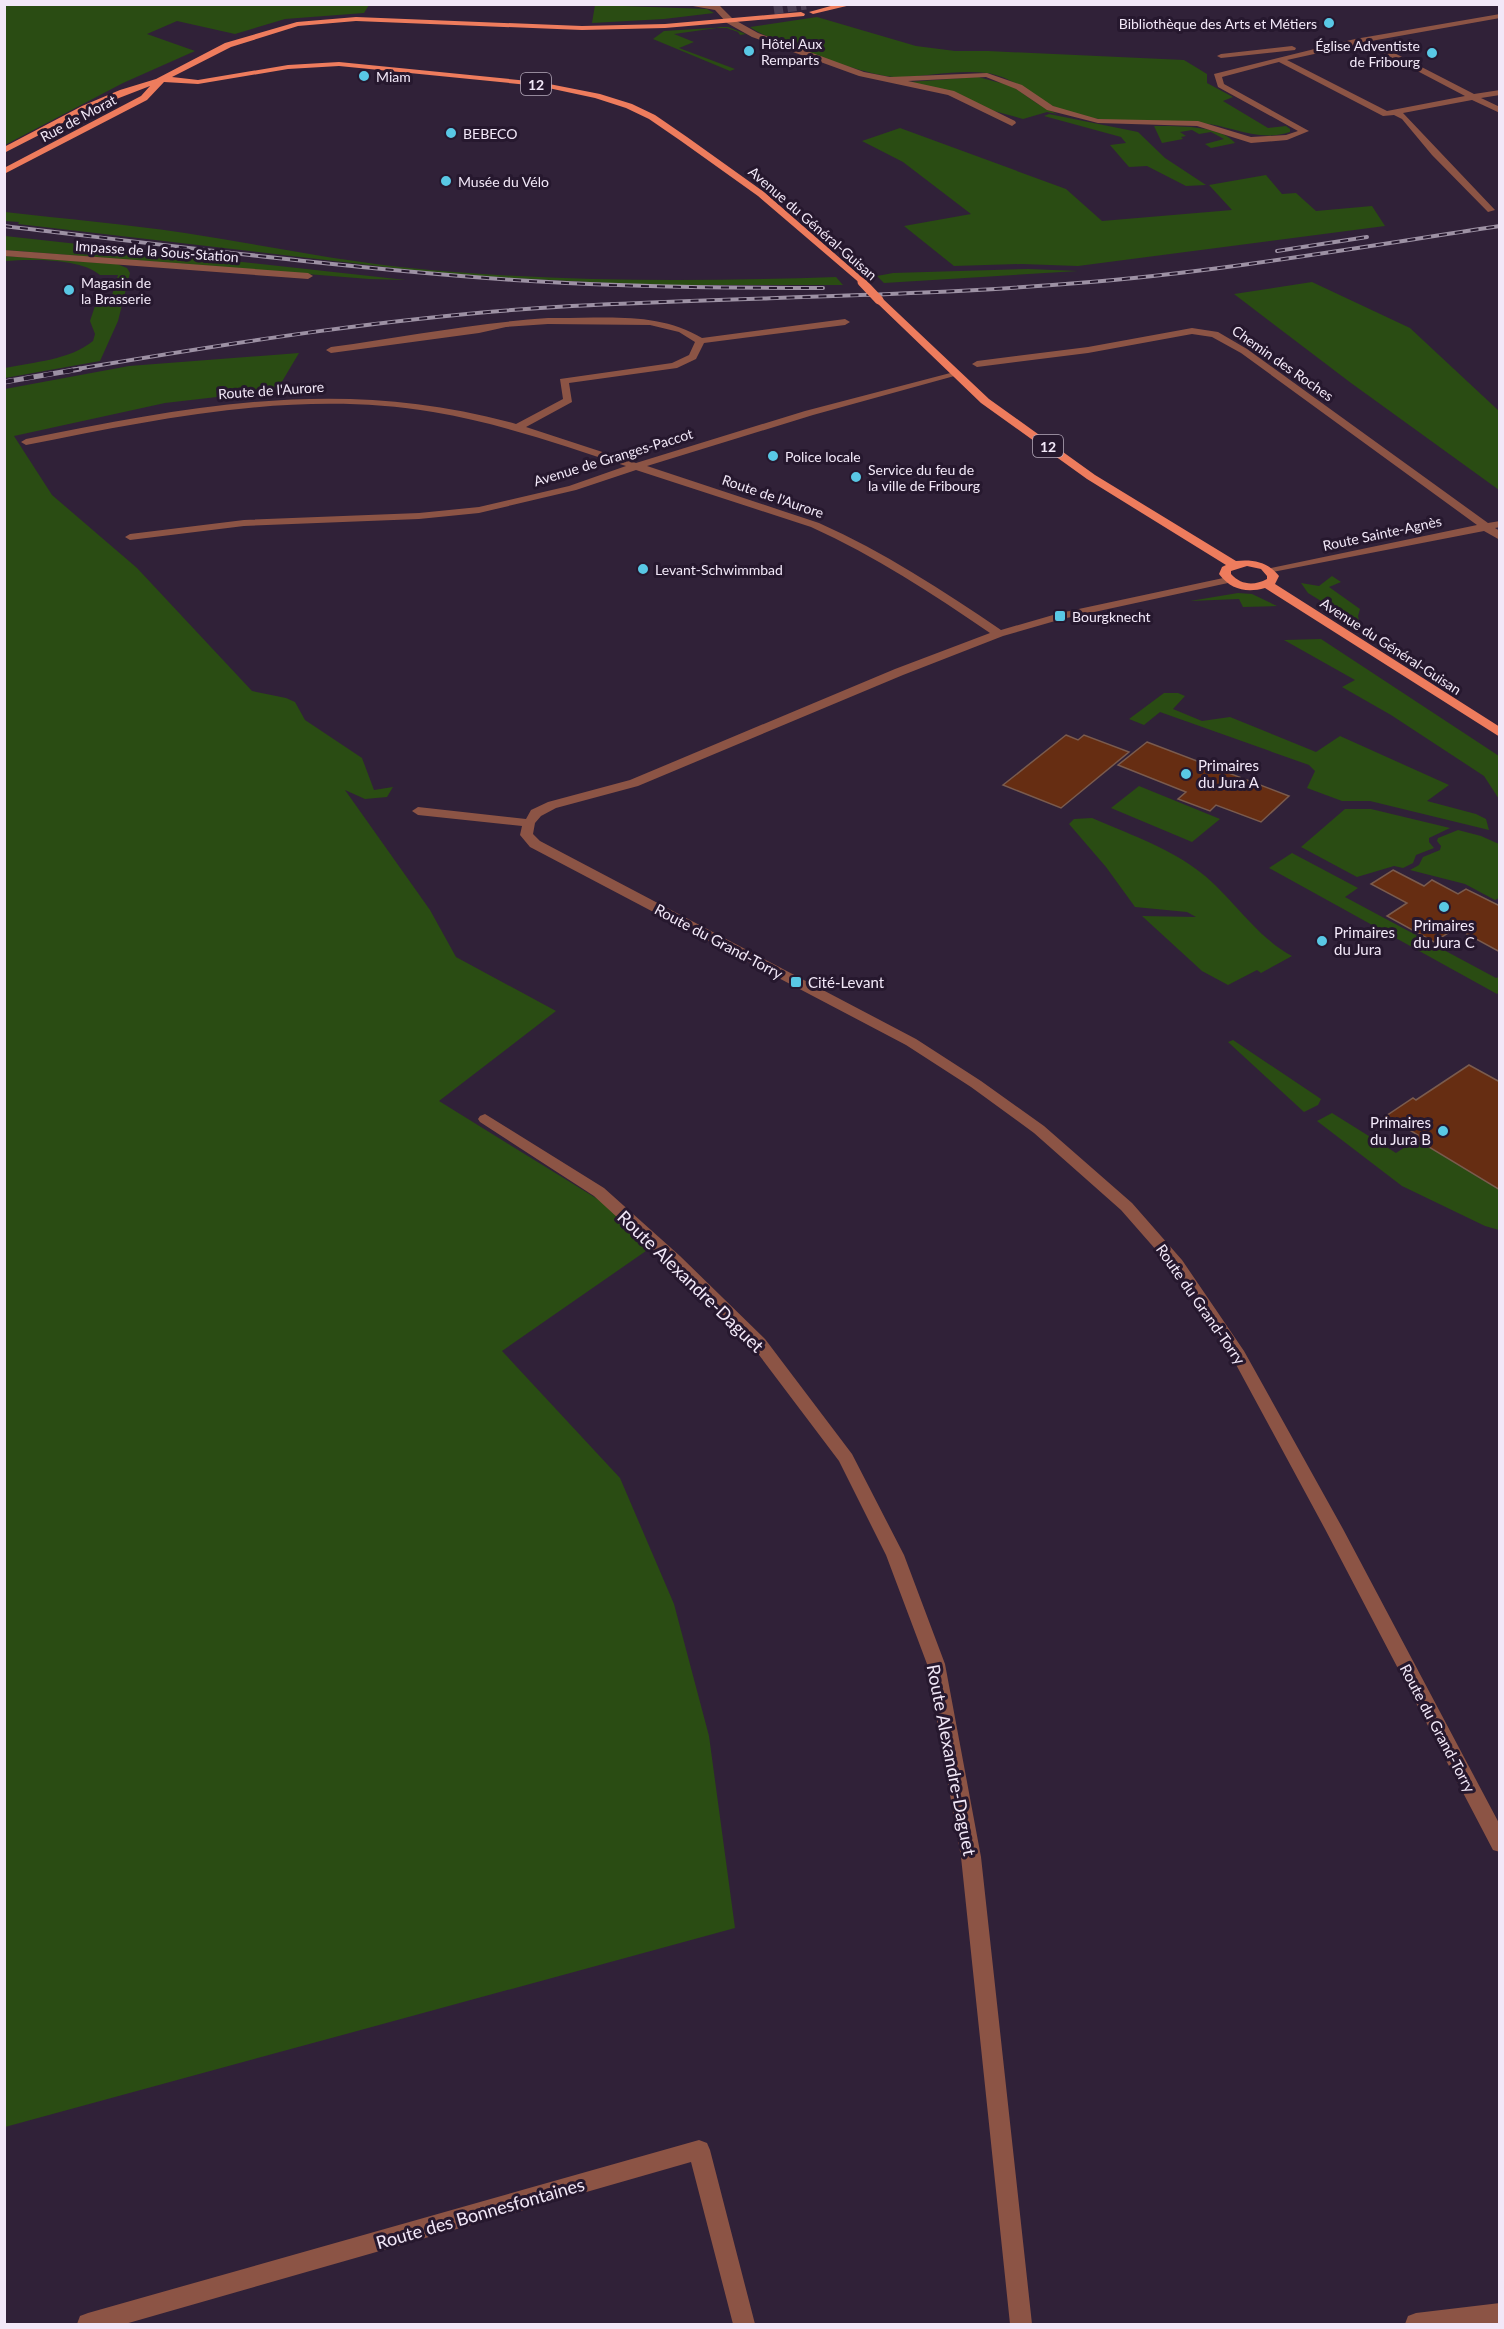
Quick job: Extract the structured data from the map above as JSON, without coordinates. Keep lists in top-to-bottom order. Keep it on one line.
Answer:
{"streets":{"main road":["12","Rue de Morat","Avenue du Général-Guisan"],"street":["Impasse de la Sous-Station","Chemin des Roches","Route de l'Aurore","Avenue de Granges-Paccot","Route Sainte-Agnès","Route du Grand-Torry","Route Alexandre-Daguet","Route des Bonnesfontaines"]},"crossings":[["Rue de Morat","Avenue du Général-Guisan"],["Avenue du Général-Guisan","Avenue de Granges-Paccot"],["Chemin des Roches","Route Sainte-Agnès"],["Route de l'Aurore","Avenue de Granges-Paccot"]],"places":{"other":["Bibliothèque des Arts et Métiers","Hôtel Aux Remparts","Église Adventiste de Fribourg","Miam","BEBECO","Musée du Vélo","Magasin de la Brasserie","Police locale","Service du feu de la ville de Fribourg","Levant-Schwimmbad","Primaires du Jura A","Primaires du Jura C","Primaires du Jura","Primaires du Jura B"],"transit":["Bourgknecht","Cité-Levant"]}}
